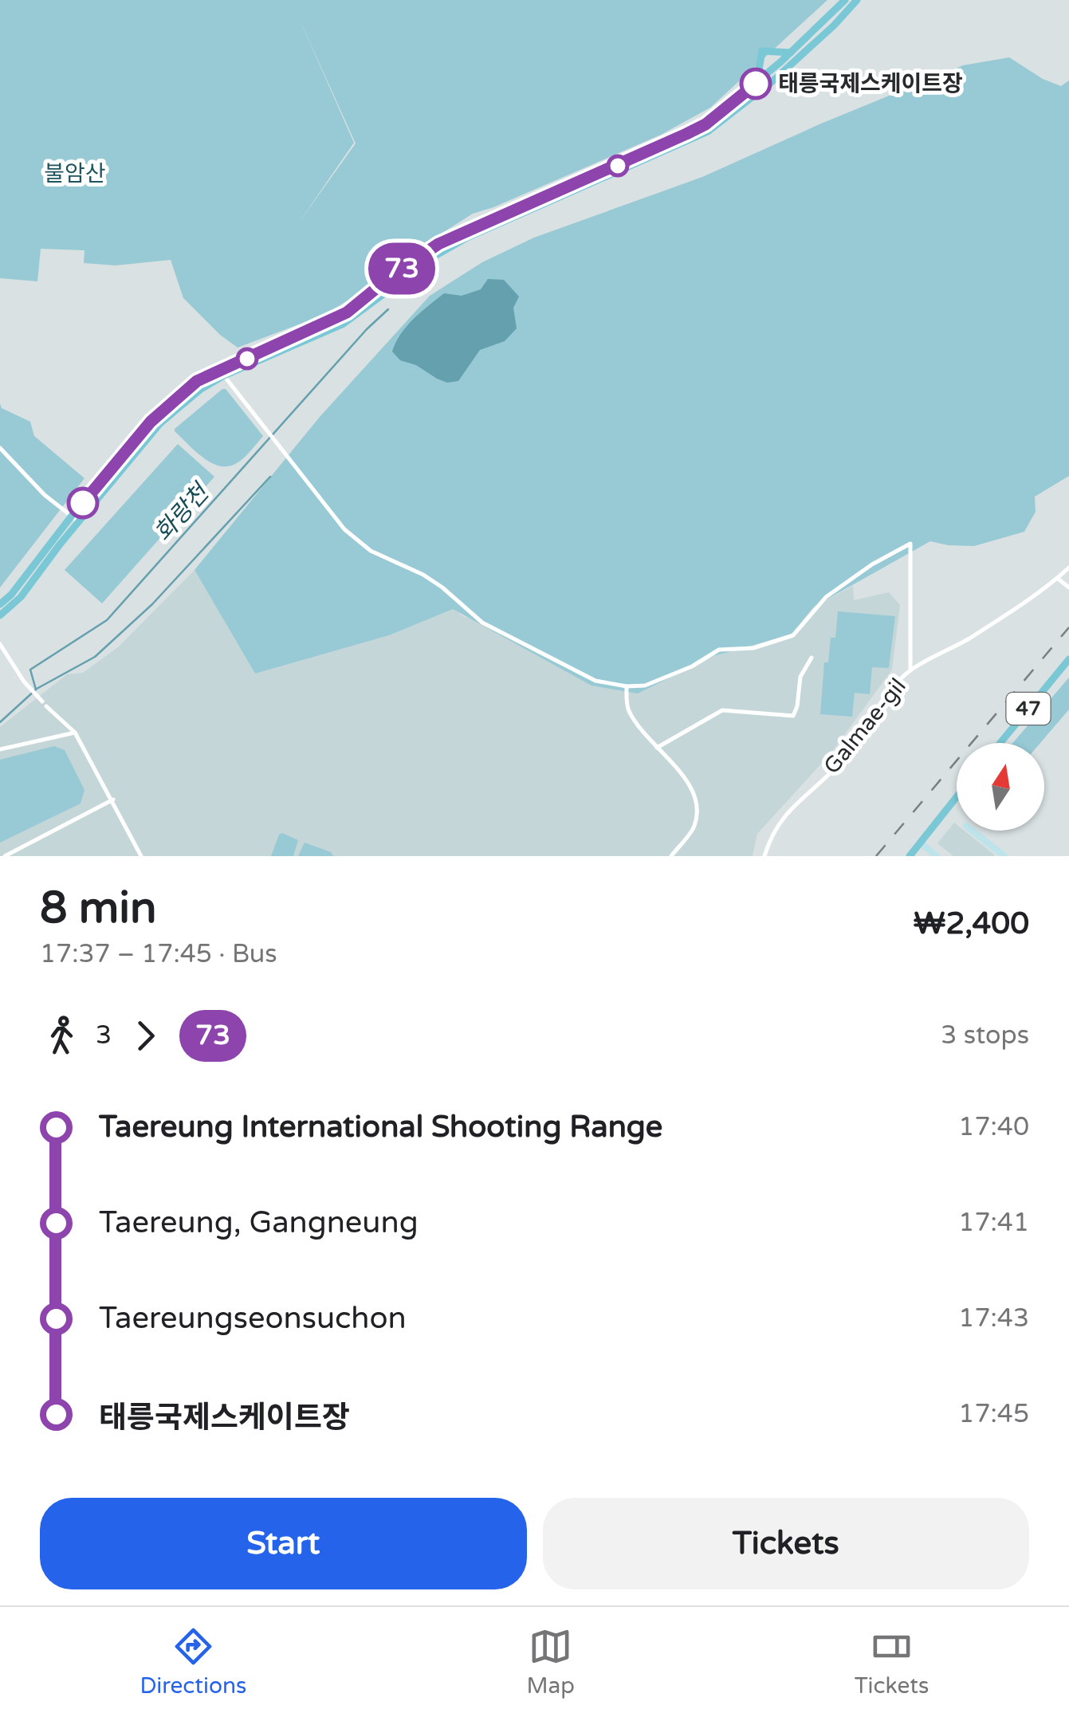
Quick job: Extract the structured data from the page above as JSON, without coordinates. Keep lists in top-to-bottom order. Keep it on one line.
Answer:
{"streets":{"main road":["47"],"street":["Galmae-gil"]},"water":["화랑천"],"parks":["불암산"],"places":["태릉국제스케이트장"],"lines":["bus line 73"],"north":"top","page":{"on_map":"73","heading":["8 min","17:37 – 17:45 · Bus","₩2,400"],"legs":["3","73","3 stops"],"list":[{"name":"Taereung International Shooting Range","value":"17:40"},{"name":"Taereung, Gangneung","value":"17:41"},{"name":"Taereungseonsuchon","value":"17:43"},{"name":"태릉국제스케이트장","value":"17:45"}],"buttons":["Start","Tickets"],"tabs":["Directions","Map","Tickets"]}}
